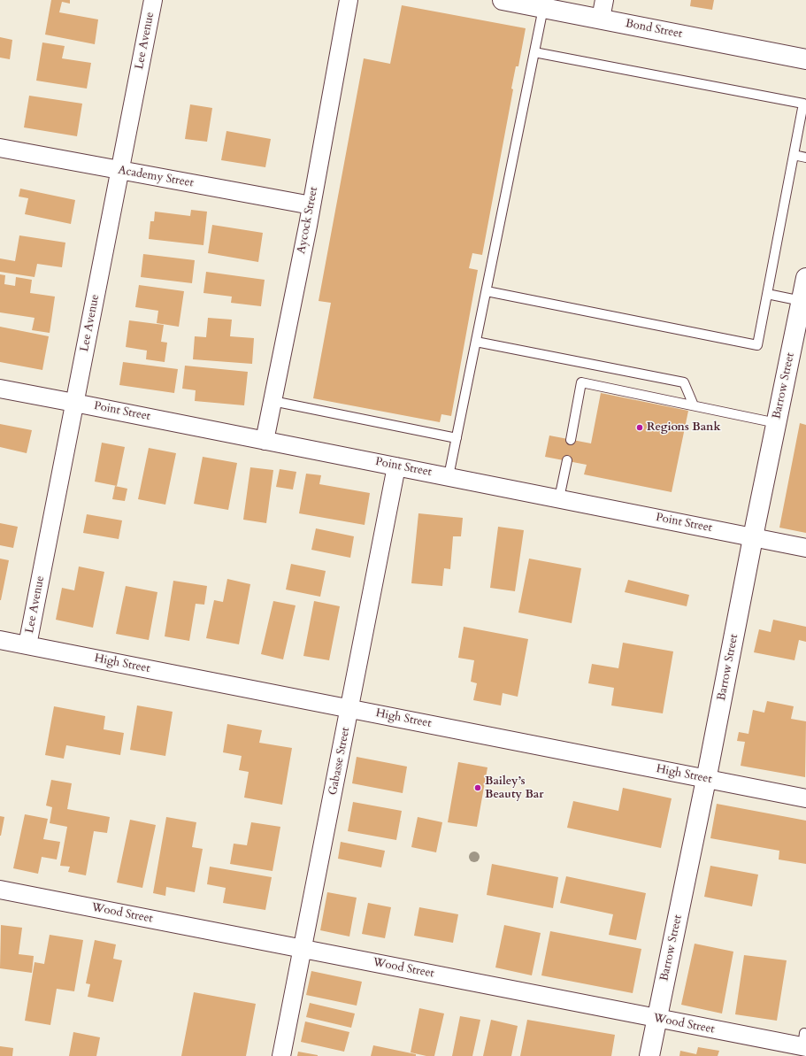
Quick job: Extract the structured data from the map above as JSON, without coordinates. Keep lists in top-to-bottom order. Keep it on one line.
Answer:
{"streets":{"main road":["Bond Street","Barrow Street"],"street":["Lee Avenue","Academy Street","Aycock Street","Point Street","High Street","Gabasse Street","Wood Street"]},"crossings":[["Lee Avenue","Academy Street"],["Lee Avenue","Point Street"],["Lee Avenue","High Street"],["Academy Street","Aycock Street"],["Aycock Street","Point Street"],["Barrow Street","Point Street"],["Barrow Street","High Street"],["Barrow Street","Wood Street"],["Point Street","Gabasse Street"],["High Street","Gabasse Street"],["Gabasse Street","Wood Street"]],"places":["Regions Bank","Bailey’s Beauty Bar"]}
